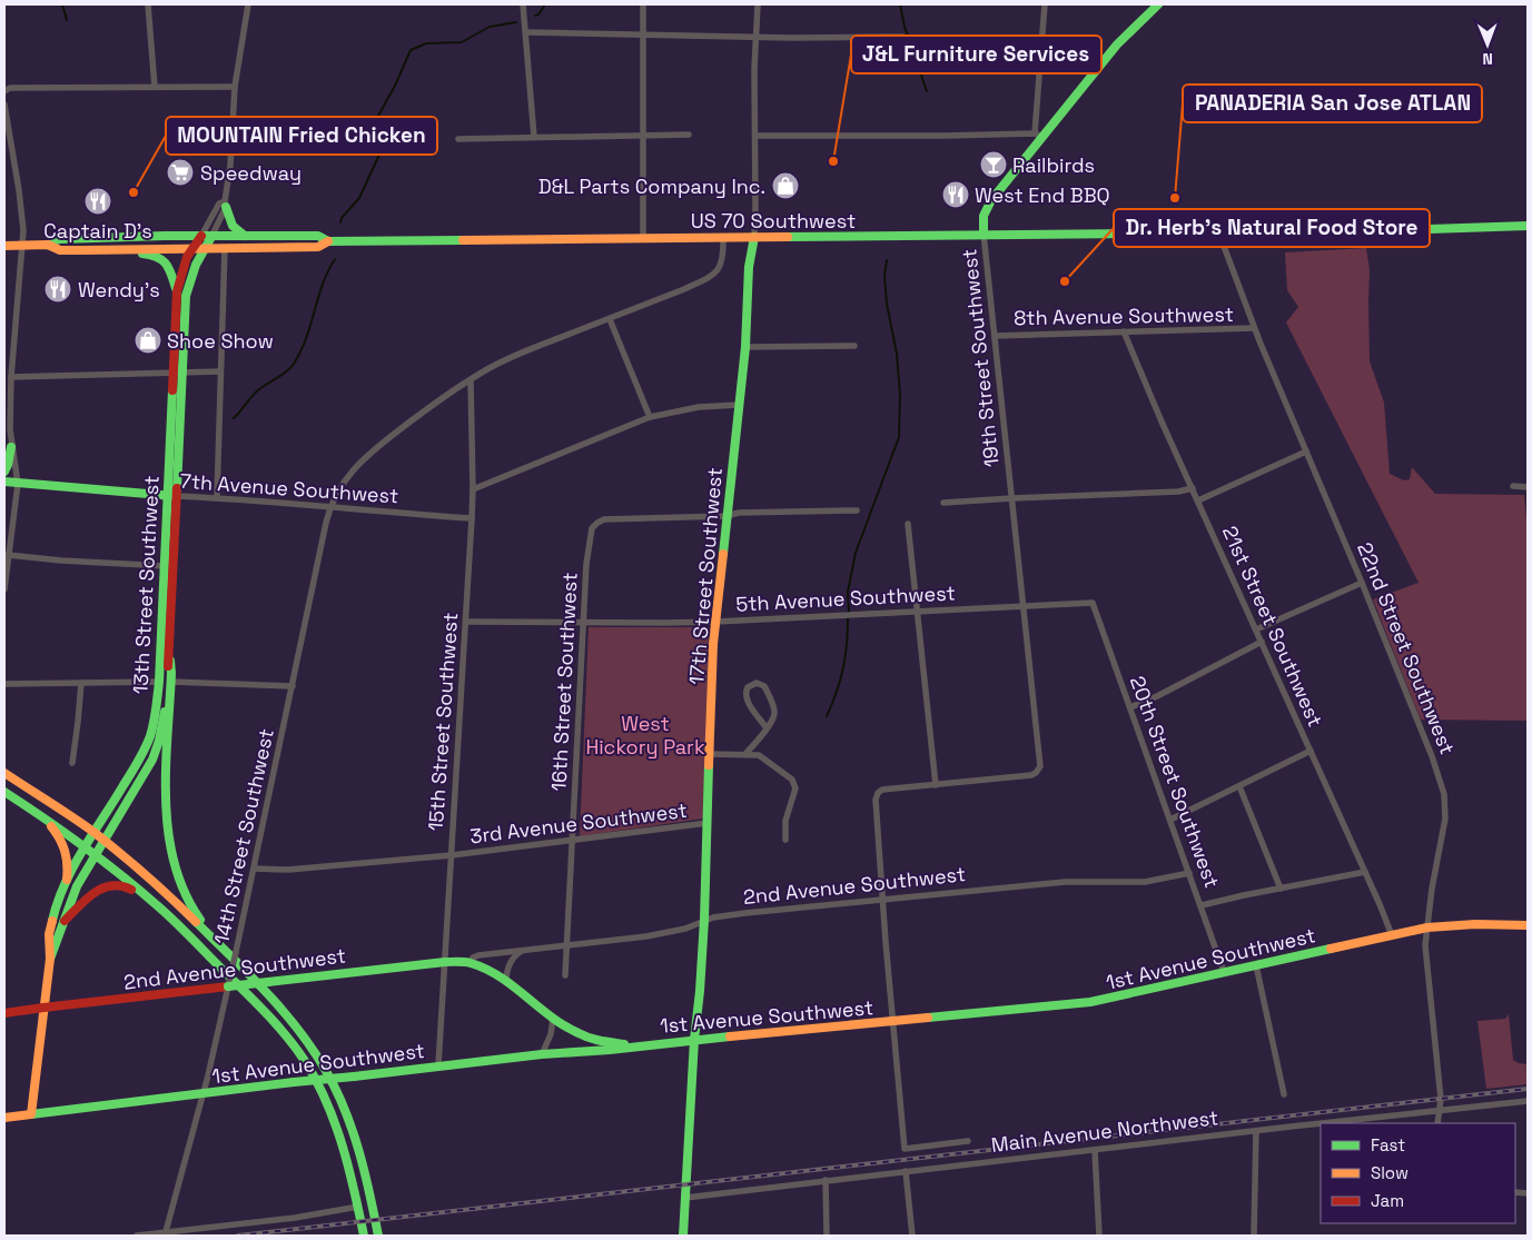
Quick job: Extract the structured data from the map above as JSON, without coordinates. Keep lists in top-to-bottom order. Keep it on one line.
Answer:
{"streets":{"main road":["US 70 Southwest","19th Street Southwest","7th Avenue Southwest","17th Street Southwest","13th Street Southwest","2nd Avenue Southwest","1st Avenue Southwest"],"street":["8th Avenue Southwest","5th Avenue Southwest","21st Street Southwest","22nd Street Southwest","16th Street Southwest","15th Street Southwest","20th Street Southwest","3rd Avenue Southwest","14th Street Southwest","Main Avenue Northwest"]},"crossings":[["US 70 Southwest","19th Street Southwest"],["US 70 Southwest","17th Street Southwest"],["US 70 Southwest","13th Street Southwest"],["US 70 Southwest","22nd Street Southwest"],["US 70 Southwest","14th Street Southwest"],["8th Avenue Southwest","19th Street Southwest"],["8th Avenue Southwest","21st Street Southwest"],["8th Avenue Southwest","22nd Street Southwest"],["19th Street Southwest","5th Avenue Southwest"],["7th Avenue Southwest","13th Street Southwest"],["7th Avenue Southwest","15th Street Southwest"],["7th Avenue Southwest","14th Street Southwest"],["17th Street Southwest","5th Avenue Southwest"],["17th Street Southwest","16th Street Southwest"],["17th Street Southwest","3rd Avenue Southwest"],["17th Street Southwest","2nd Avenue Southwest"],["17th Street Southwest","1st Avenue Southwest"],["17th Street Southwest","Main Avenue Northwest"],["13th Street Southwest","2nd Avenue Southwest"],["13th Street Southwest","1st Avenue Southwest"],["5th Avenue Southwest","16th Street Southwest"],["5th Avenue Southwest","15th Street Southwest"],["5th Avenue Southwest","20th Street Southwest"],["21st Street Southwest","1st Avenue Southwest"],["22nd Street Southwest","1st Avenue Southwest"],["22nd Street Southwest","Main Avenue Northwest"],["16th Street Southwest","3rd Avenue Southwest"],["16th Street Southwest","2nd Avenue Southwest"],["15th Street Southwest","3rd Avenue Southwest"],["15th Street Southwest","14th Street Southwest"],["15th Street Southwest","2nd Avenue Southwest"],["15th Street Southwest","1st Avenue Southwest"],["20th Street Southwest","2nd Avenue Southwest"],["20th Street Southwest","1st Avenue Southwest"],["3rd Avenue Southwest","14th Street Southwest"],["14th Street Southwest","2nd Avenue Southwest"],["14th Street Southwest","1st Avenue Southwest"],["2nd Avenue Southwest","1st Avenue Southwest"]],"parks":["West Hickory Park"],"places":{"other":["J&L Furniture Services","MOUNTAIN Fried Chicken","PANADERIA San Jose ATLAN","Dr. Herb's Natural Food Store"],"bar":["Railbirds"],"supermarket":["Speedway"],"shop":["D&L Parts Company Inc.","Shoe Show"],"restaurant":["West End BBQ","Captain D's","Wendy's"]},"legend":["Fast","Slow","Jam"],"north":"bottom"}
